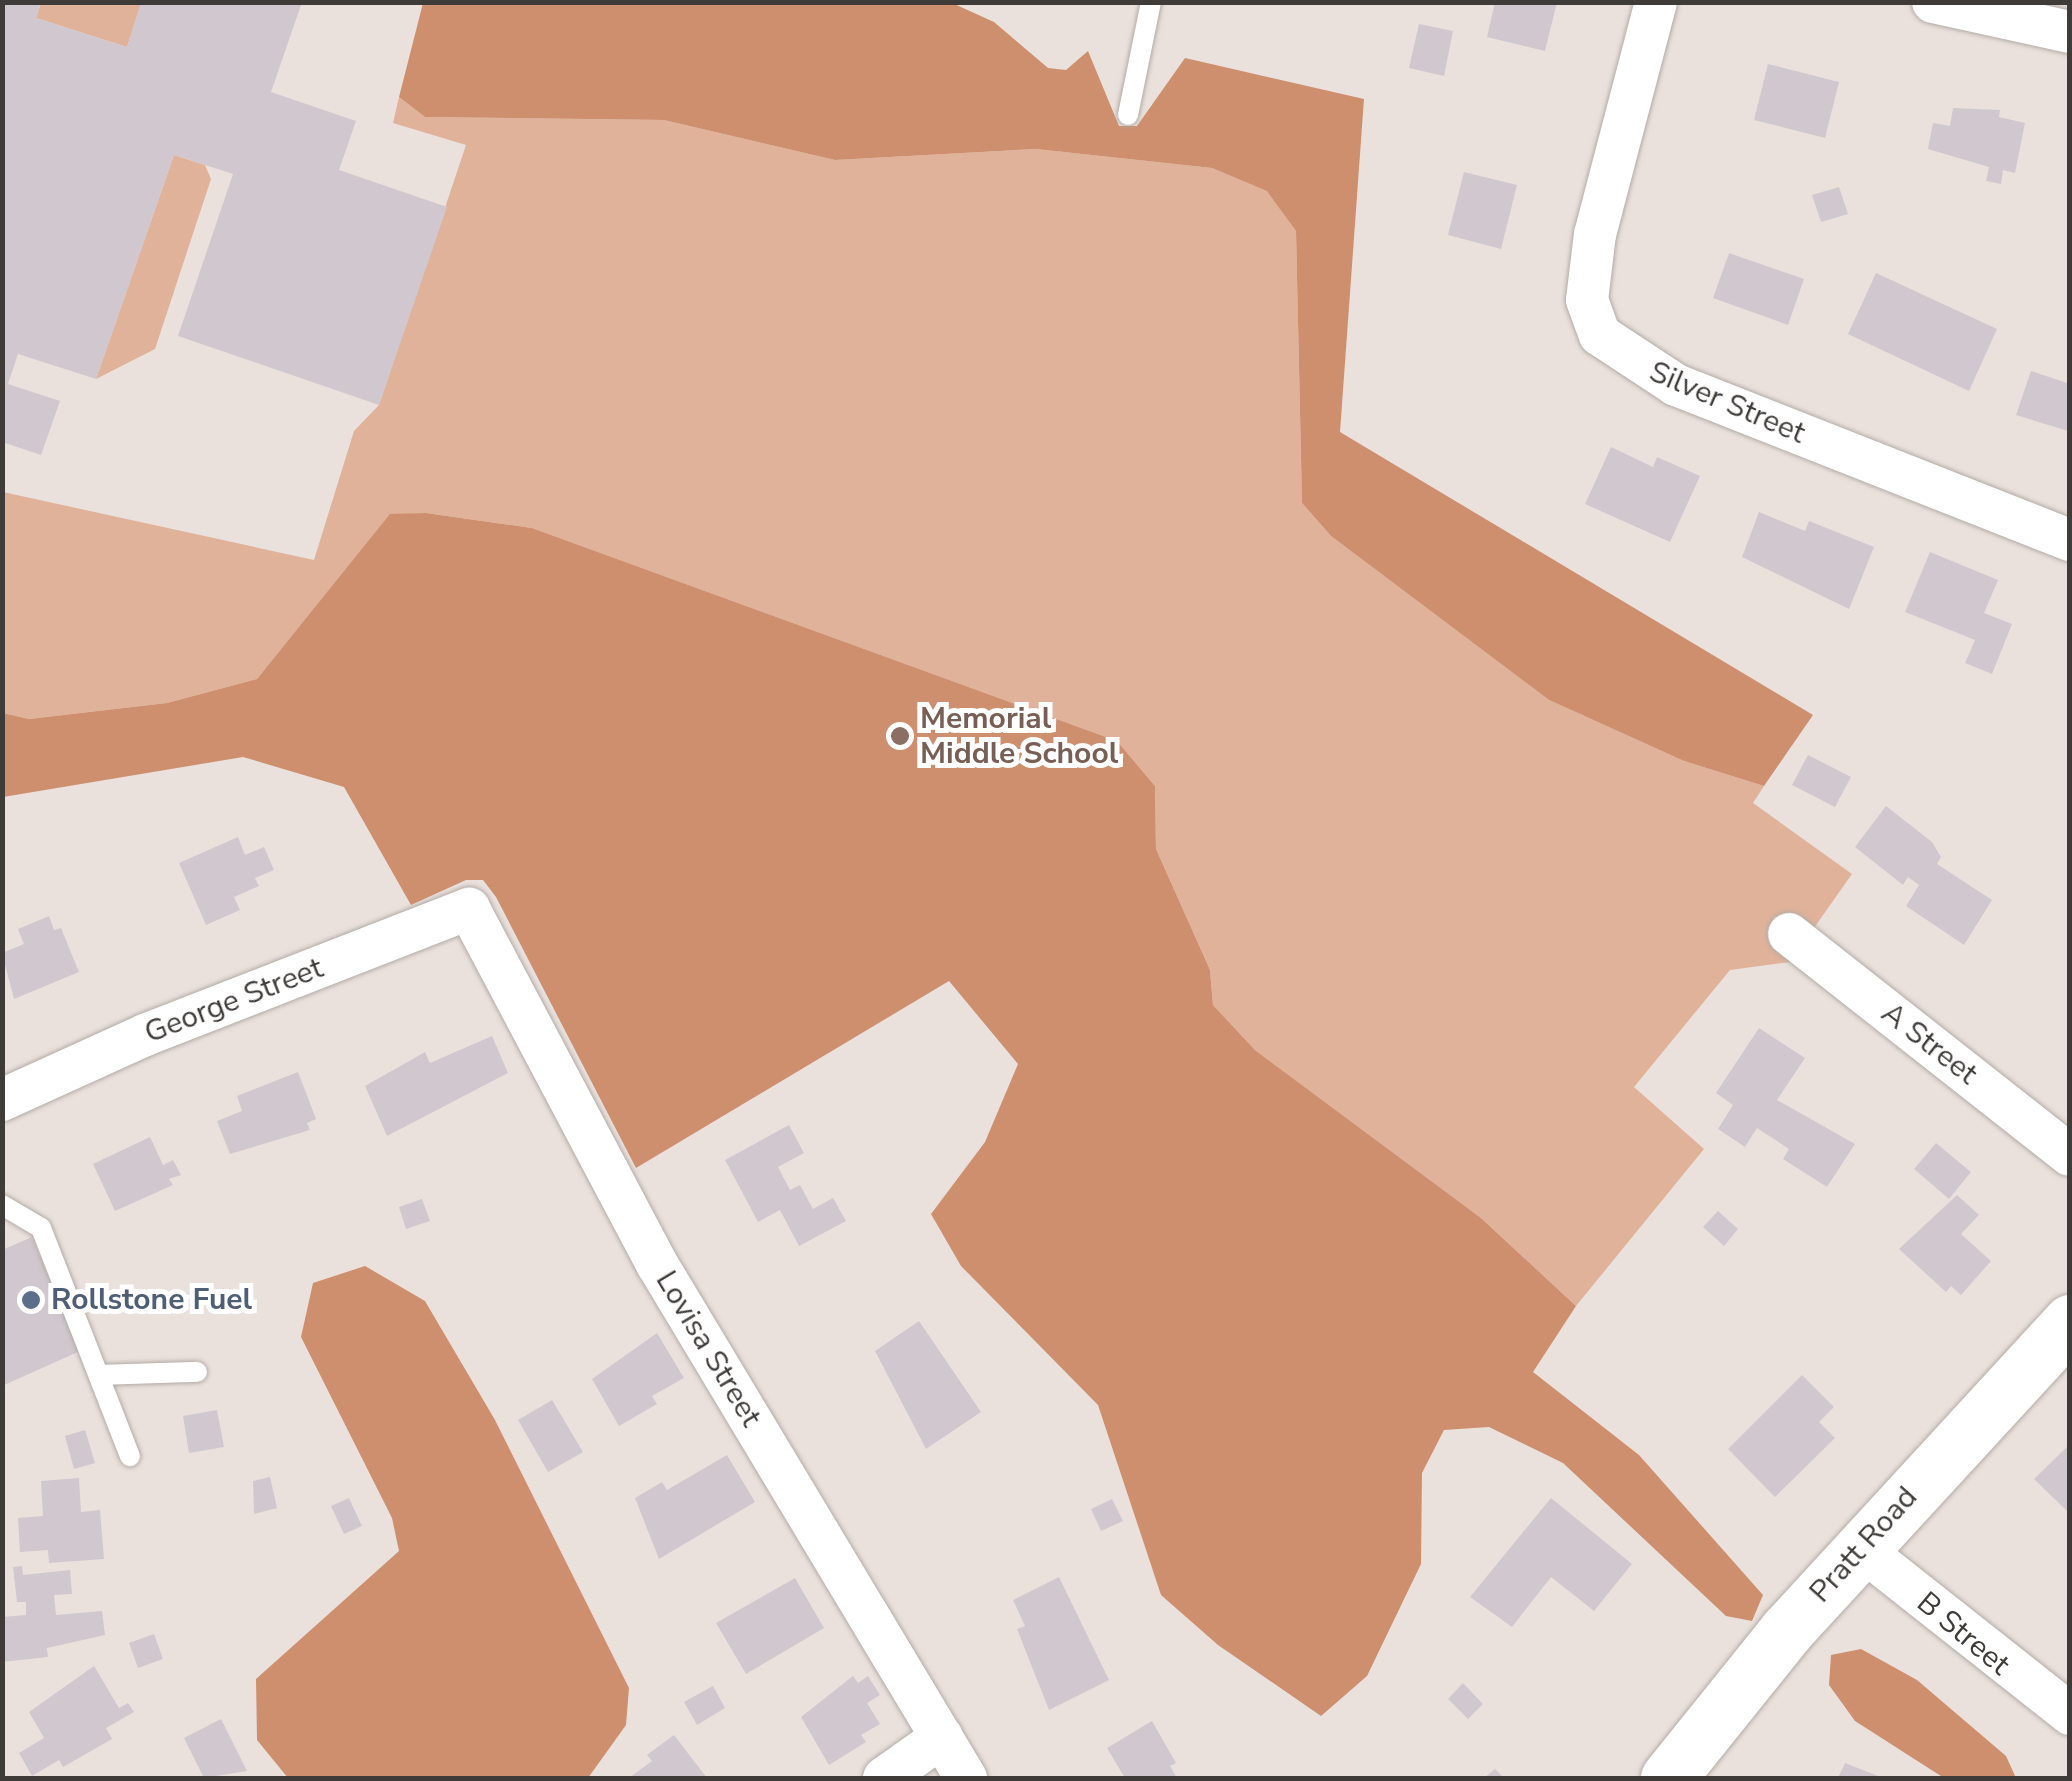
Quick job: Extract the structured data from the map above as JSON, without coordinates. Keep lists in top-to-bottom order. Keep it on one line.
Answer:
{"streets":{"street":["Silver Street","George Street","A Street","Lovisa Street","Pratt Road","B Street"]},"crossings":[["George Street","Lovisa Street"],["Pratt Road","B Street"]],"places":["Memorial Middle School","Rollstone Fuel"]}
